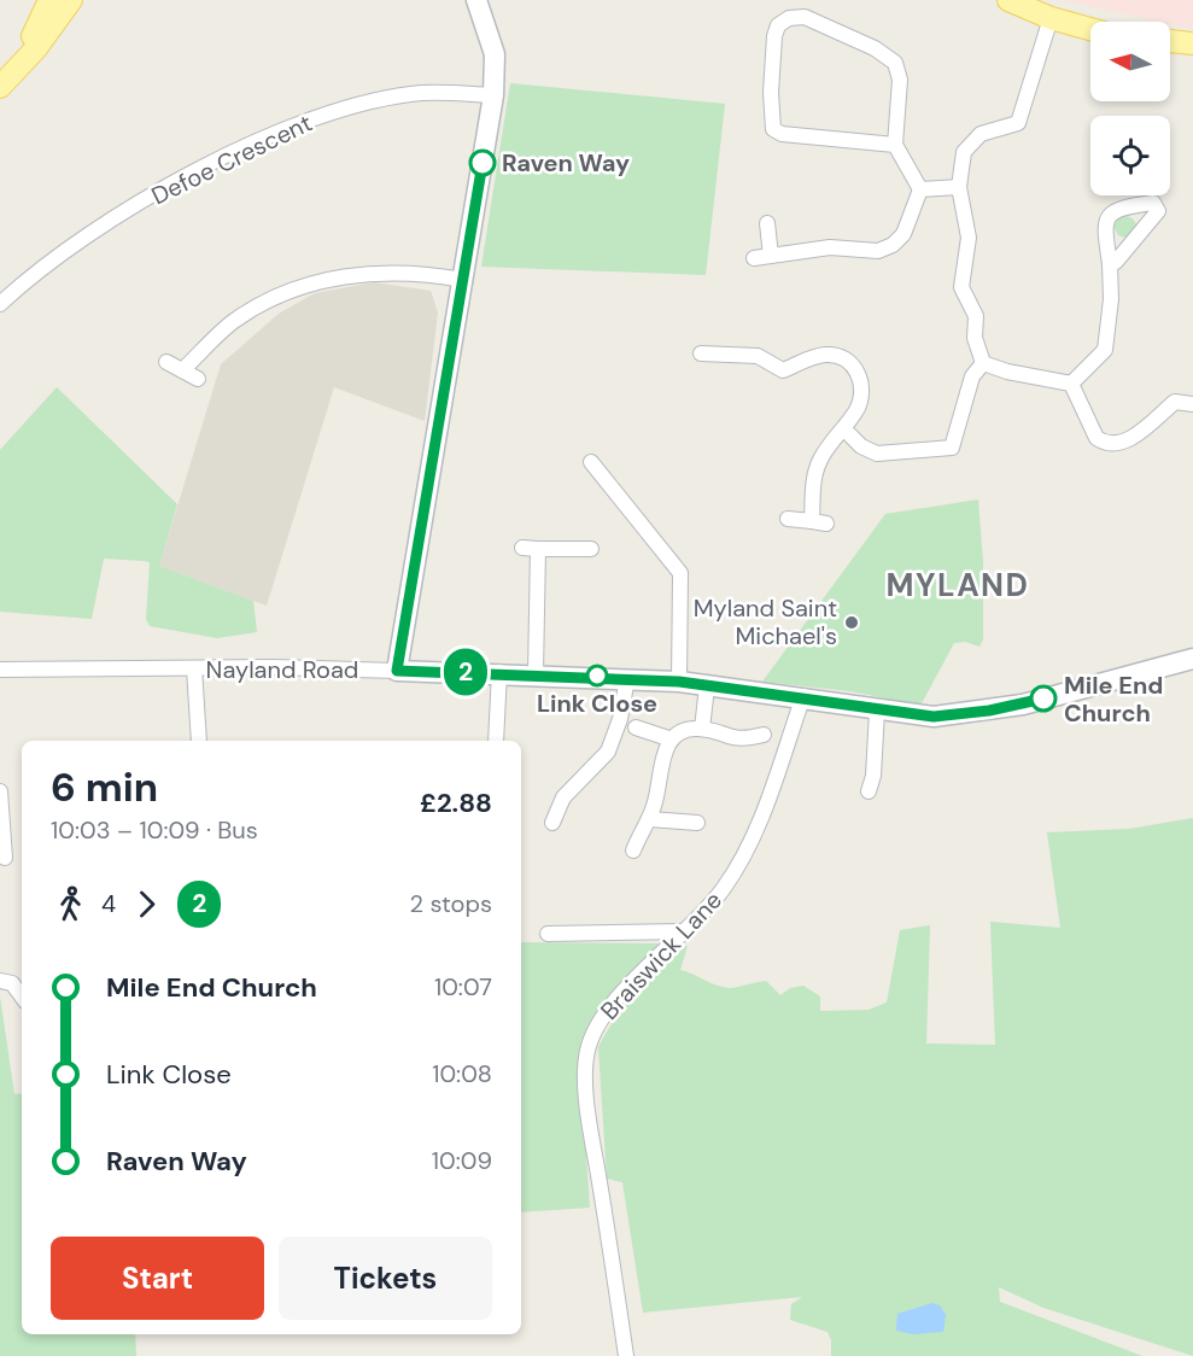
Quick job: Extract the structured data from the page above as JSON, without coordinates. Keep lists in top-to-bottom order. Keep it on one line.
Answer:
{"streets":{"street":["Defoe Crescent","Nayland Road","Braiswick Lane"]},"crossings":[["Nayland Road","Braiswick Lane"]],"districts":["MYLAND"],"places":["Raven Way","Myland Saint Michael's","Link Close","Mile End Church"],"lines":["bus line 2"],"north":"left","page":{"on_map":"2","heading":["6 min","10:03 – 10:09 · Bus","£2.88"],"legs":["4","2","2 stops"],"list":[{"name":"Mile End Church","value":"10:07"},{"name":"Link Close","value":"10:08"},{"name":"Raven Way","value":"10:09"}],"buttons":["Start","Tickets"]}}
